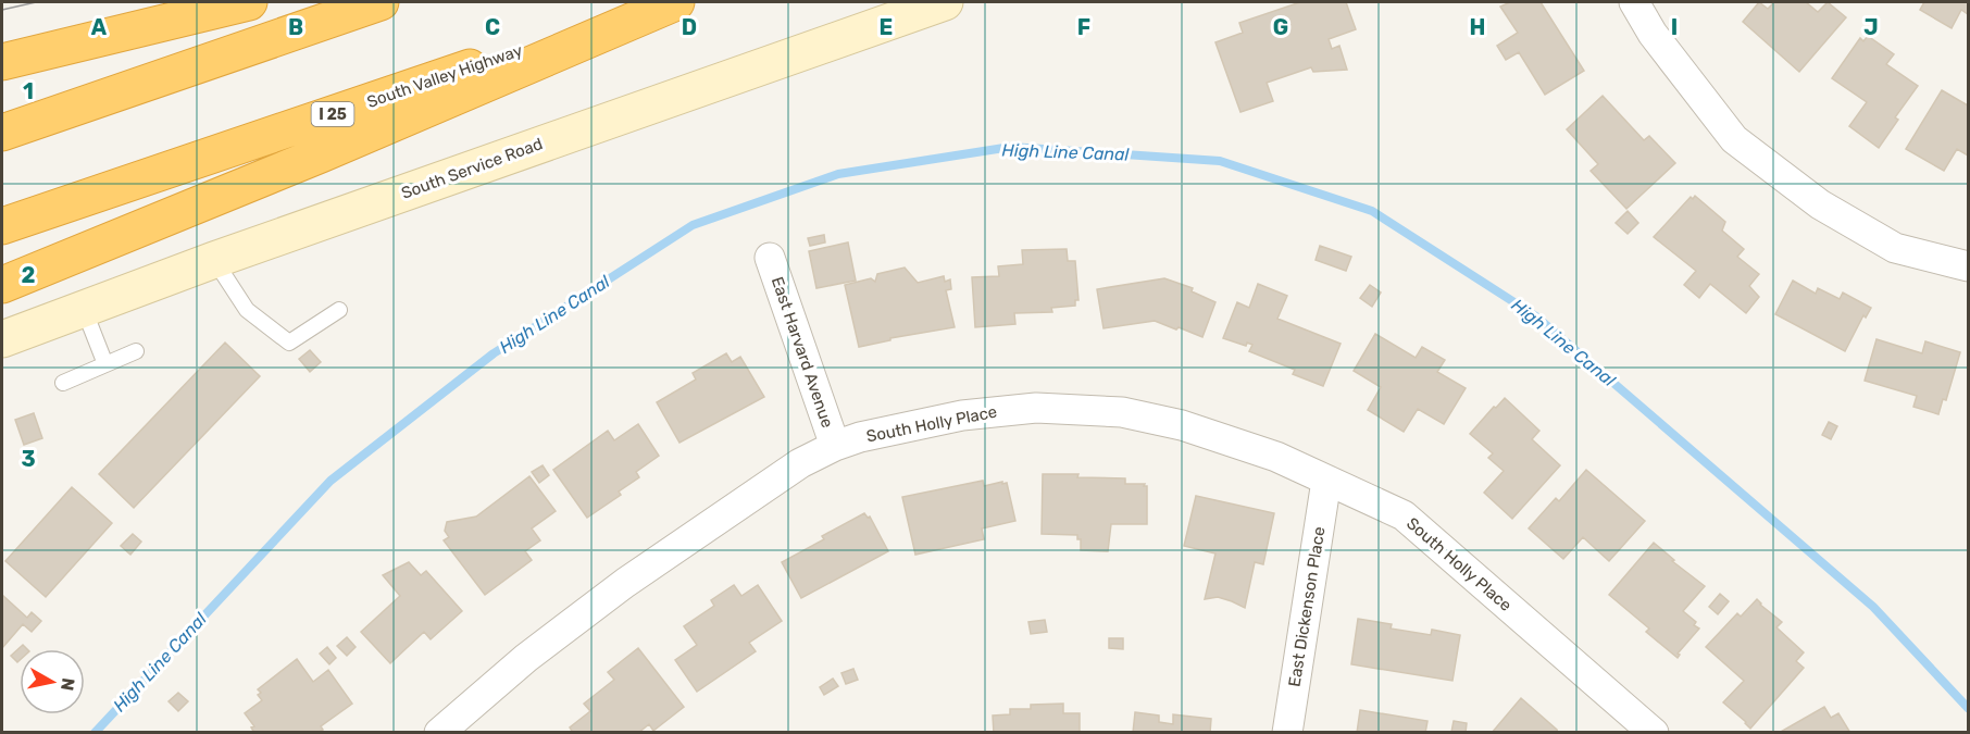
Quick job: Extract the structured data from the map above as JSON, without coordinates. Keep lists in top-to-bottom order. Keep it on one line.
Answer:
{"streets":{"highway":["South Valley Highway","I 25"],"street":["South Service Road","East Harvard Avenue","South Holly Place","East Dickenson Place"]},"crossings":[["East Harvard Avenue","South Holly Place"],["South Holly Place","East Dickenson Place"]],"water":["High Line Canal"],"north":"right","grid":{"columns":["A","B","C","D","E","F","G","H","I","J"],"rows":["1","2","3"]}}
